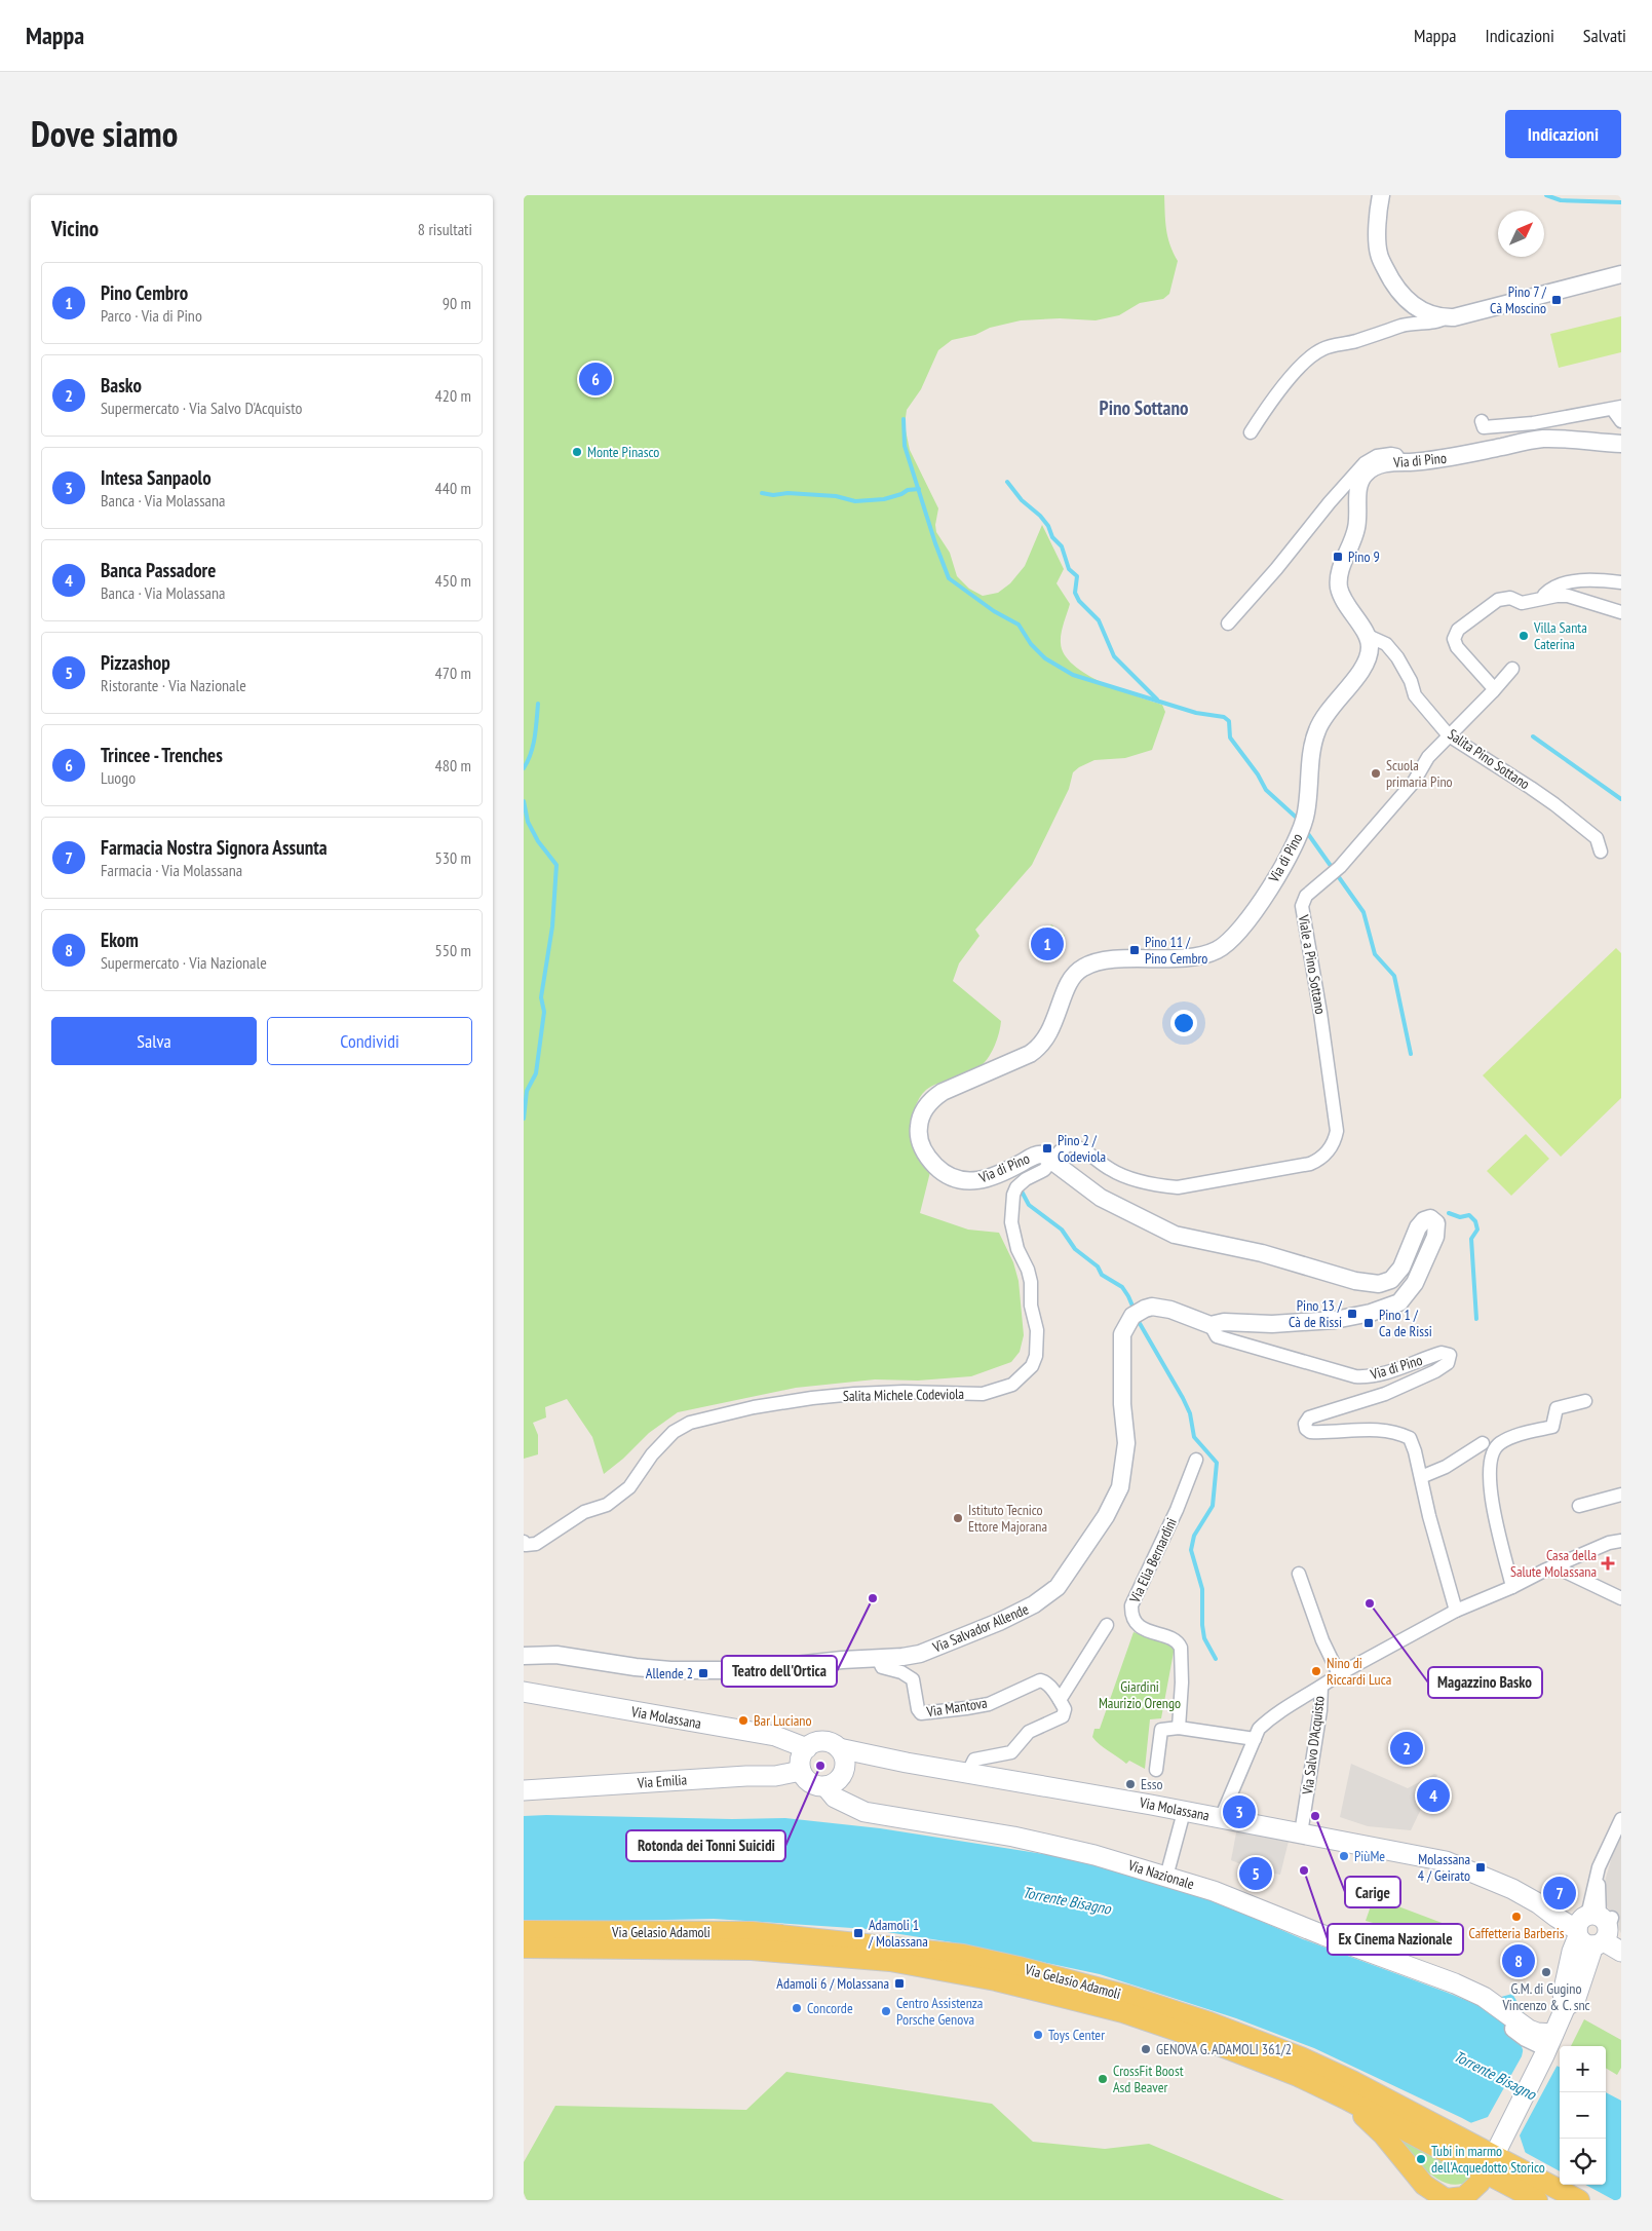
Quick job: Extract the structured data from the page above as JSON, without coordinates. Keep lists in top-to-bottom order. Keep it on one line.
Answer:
{"streets":{"main road":["Via Molassana","Via Emilia","Via Nazionale","Via Gelasio Adamoli"],"street":["Via di Pino","Salita Pino Sottano","Viale a Pino Sottano","Salita Michele Codeviola","Via Elia Bernardini","Via Salvador Allende","Via Mantova","Via Salvo D'Acquisto"]},"crossings":[["Via di Pino","Salita Pino Sottano"],["Via di Pino","Viale a Pino Sottano"],["Via di Pino","Salita Michele Codeviola"],["Via di Pino","Via Salvador Allende"],["Salita Pino Sottano","Viale a Pino Sottano"],["Viale a Pino Sottano","Salita Michele Codeviola"],["Via Salvador Allende","Via Mantova"],["Via Molassana","Via Salvo D'Acquisto"],["Via Molassana","Via Emilia"],["Via Molassana","Via Nazionale"],["Via Emilia","Via Nazionale"]],"districts":["Pino Sottano"],"water":["Torrente Bisagno"],"parks":["Giardini Maurizio Orengo"],"places":{"transit":["Pino 7 / Cà Moscino","Pino 9","Pino 11 / Pino Cembro","Pino 2 / Codeviola","Pino 13 / Cà de Rissi","Pino 1 / Ca de Rissi","Allende 2","Molassana 4 / Geirato","Adamoli 1 / Molassana","Adamoli 6 / Molassana"],"other":["Monte Pinasco","Villa Santa Caterina","Scuola primaria Pino","Istituto Tecnico Ettore Majorana","Teatro dell'Ortica","Magazzino Basko","Nino di Riccardi Luca","Bar Luciano","Rotonda dei Tonni Suicidi","Esso","Carige","PiùMe","Ex Cinema Nazionale","Caffetteria Barberis","G.M. di Gugino Vincenzo & C. snc","Concorde","Centro Assistenza Porsche Genova","Toys Center","GENOVA G. ADAMOLI 361/2","CrossFit Boost Asd Beaver","Tubi in marmo dell'Acquedotto Storico"],"health":["Casa della Salute Molassana"]},"north":"top right","page":{"header":"Mappa","nav":["Mappa","Indicazioni","Salvati"],"title":"Dove siamo","buttons":["Indicazioni",["Salva","Condividi"]],"heading":["Vicino","8 risultati"],"list":[{"mark":"1","name":"Pino Cembro","note":"Parco · Via di Pino","value":"90 m"},{"mark":"2","name":"Basko","note":"Supermercato · Via Salvo D'Acquisto","value":"420 m"},{"mark":"3","name":"Intesa Sanpaolo","note":"Banca · Via Molassana","value":"440 m"},{"mark":"4","name":"Banca Passadore","note":"Banca · Via Molassana","value":"450 m"},{"mark":"5","name":"Pizzashop","note":"Ristorante · Via Nazionale","value":"470 m"},{"mark":"6","name":"Trincee - Trenches","note":"Luogo","value":"480 m"},{"mark":"7","name":"Farmacia Nostra Signora Assunta","note":"Farmacia · Via Molassana","value":"530 m"},{"mark":"8","name":"Ekom","note":"Supermercato · Via Nazionale","value":"550 m"}],"pins":["6","1","2","4","3","5","7","8"],"map_buttons":["+","−"]}}
